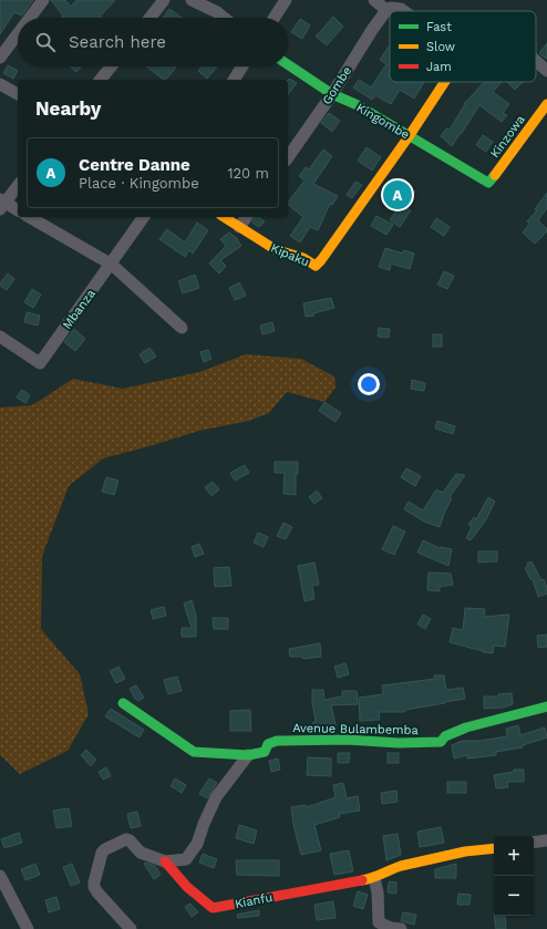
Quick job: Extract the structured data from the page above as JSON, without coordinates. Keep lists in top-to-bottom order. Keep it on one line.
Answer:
{"streets":{"street":["Gombe","Kingombe","Kinzowa","Kipaku","Mbanza","Avenue Bulambemba","Kianfu"]},"crossings":[["Gombe","Kingombe"],["Kingombe","Kinzowa"],["Kingombe","Kipaku"]],"legend":["Fast","Slow","Jam"],"page":{"search":"Search here","heading":"Nearby","list":[{"mark":"A","name":"Centre Danne","note":"Place · Kingombe","value":"120 m"}],"pins":"A","map_buttons":["+","−"]}}
